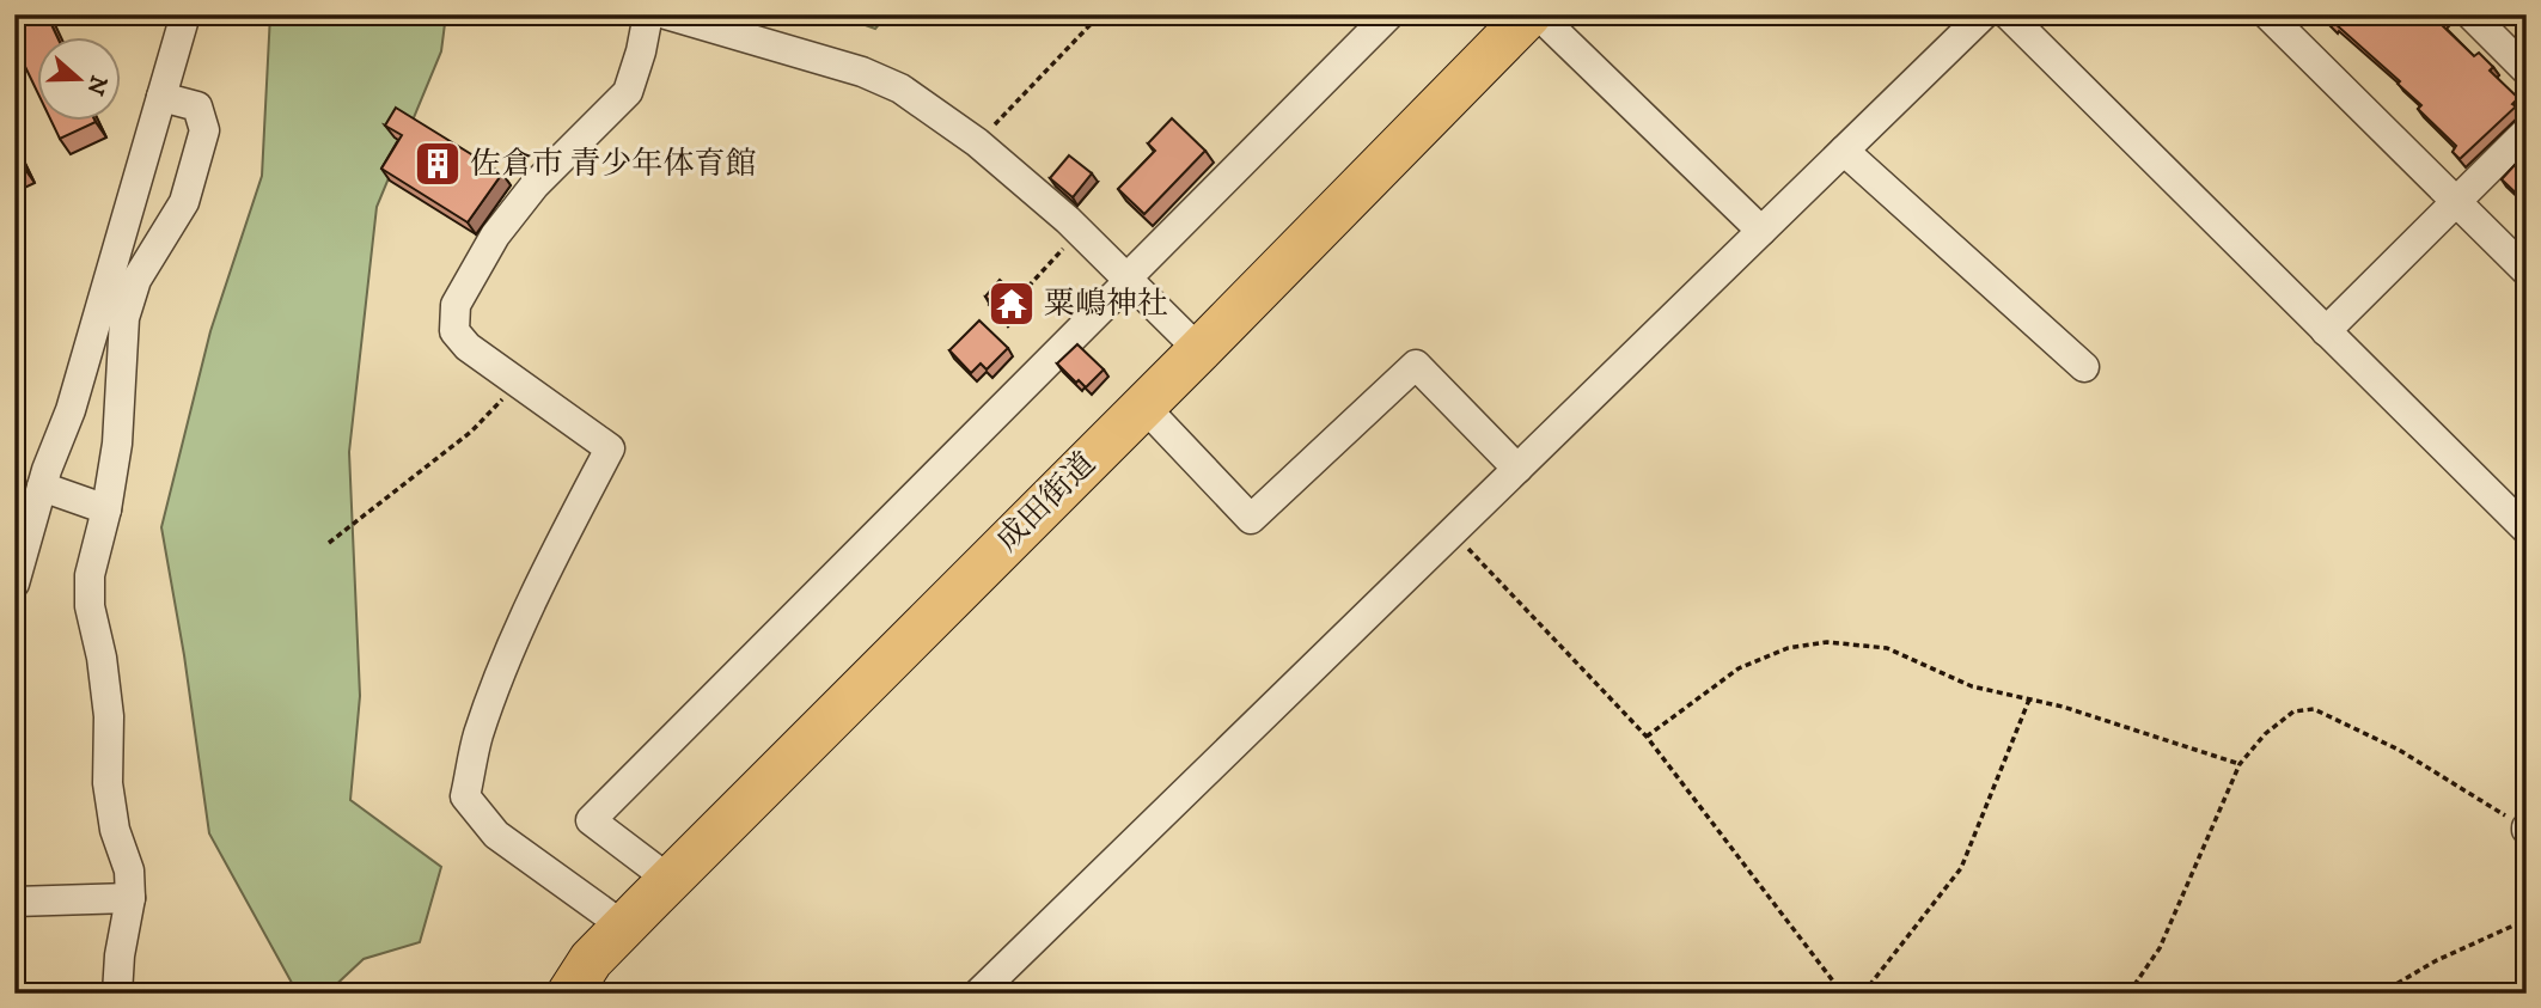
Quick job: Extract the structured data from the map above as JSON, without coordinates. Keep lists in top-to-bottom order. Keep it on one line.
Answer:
{"streets":{"highway":["成田街道"]},"places":{"building":["佐倉市 青少年体育館"],"temple":["粟嶋神社"]},"north":"right"}
